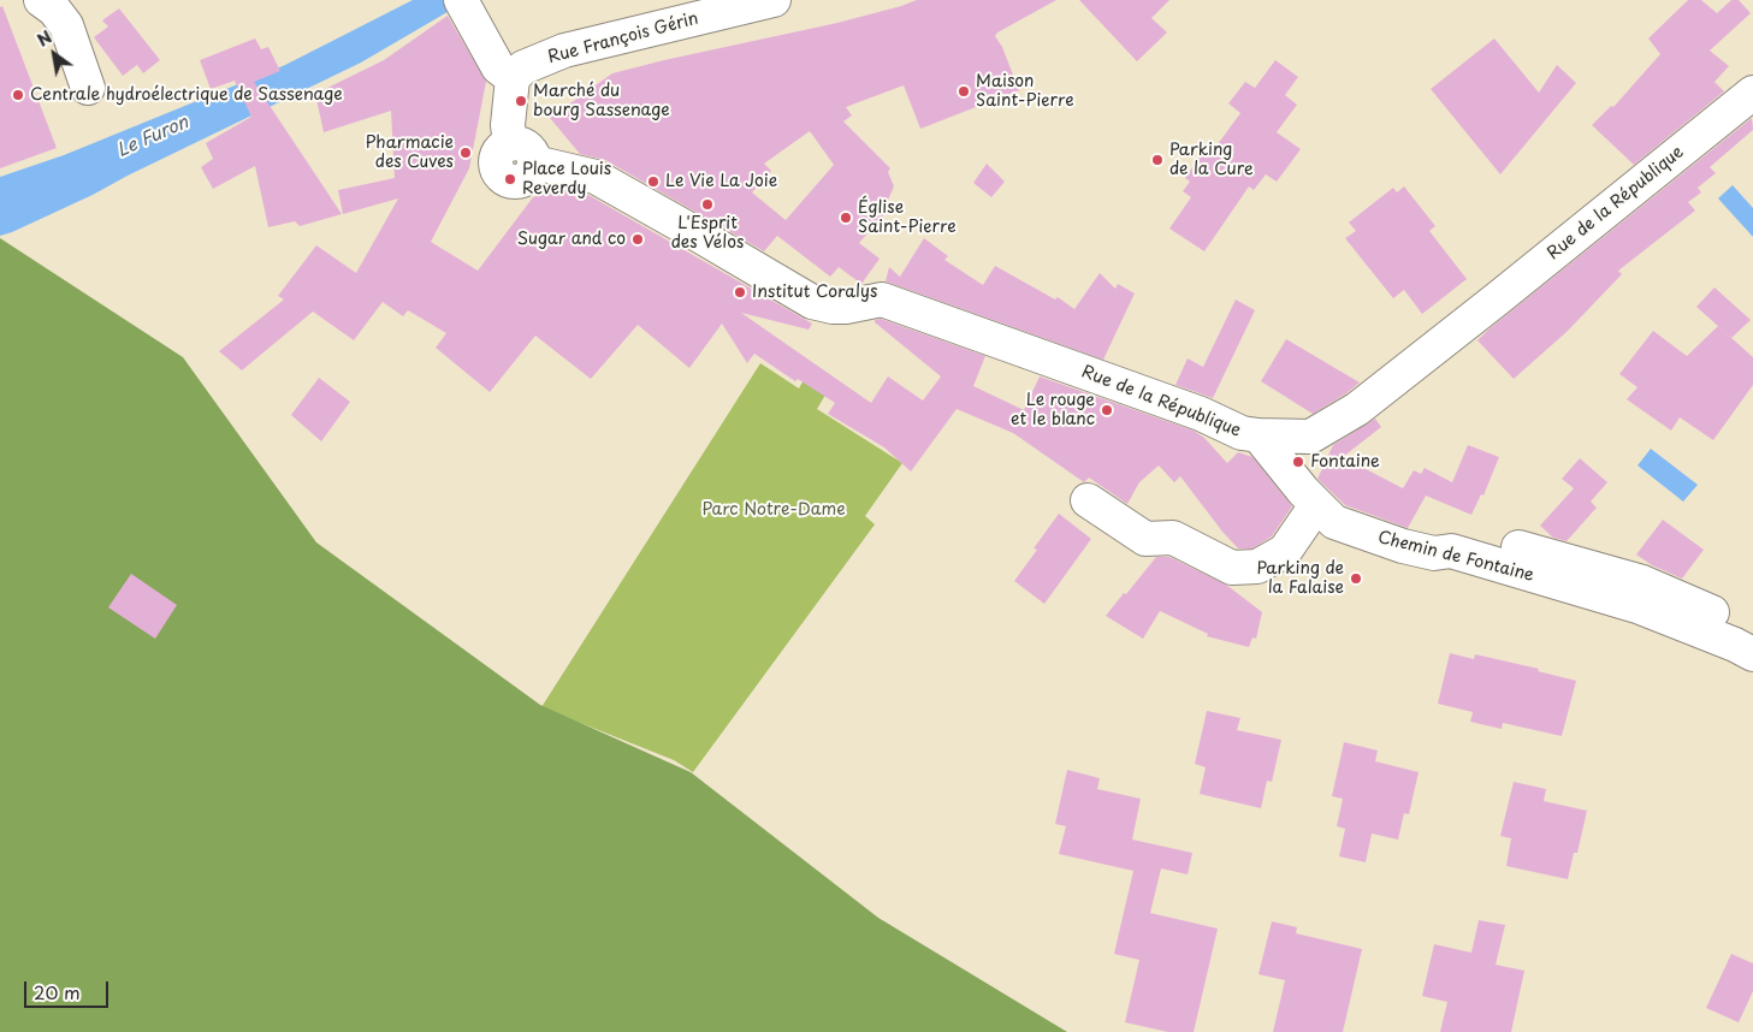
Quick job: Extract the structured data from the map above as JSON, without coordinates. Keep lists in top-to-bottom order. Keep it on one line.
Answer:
{"streets":{"street":["Rue François Gérin","Rue de la République","Chemin de Fontaine"]},"crossings":[["Rue François Gérin","Rue de la République"],["Rue de la République","Chemin de Fontaine"]],"water":["Le Furon"],"parks":["Parc Notre-Dame"],"places":["Maison Saint-Pierre","Centrale hydroélectrique de Sassenage","Marché du bourg Sassenage","Pharmacie des Cuves","Parking de la Cure","Place Louis Reverdy","Le Vie La Joie","L'Esprit des Vélos","Église Saint-Pierre","Sugar and co","Institut Coralys","Le rouge et le blanc","Fontaine","Parking de la Falaise"],"scale_bar":"20 m","north":"top left"}
